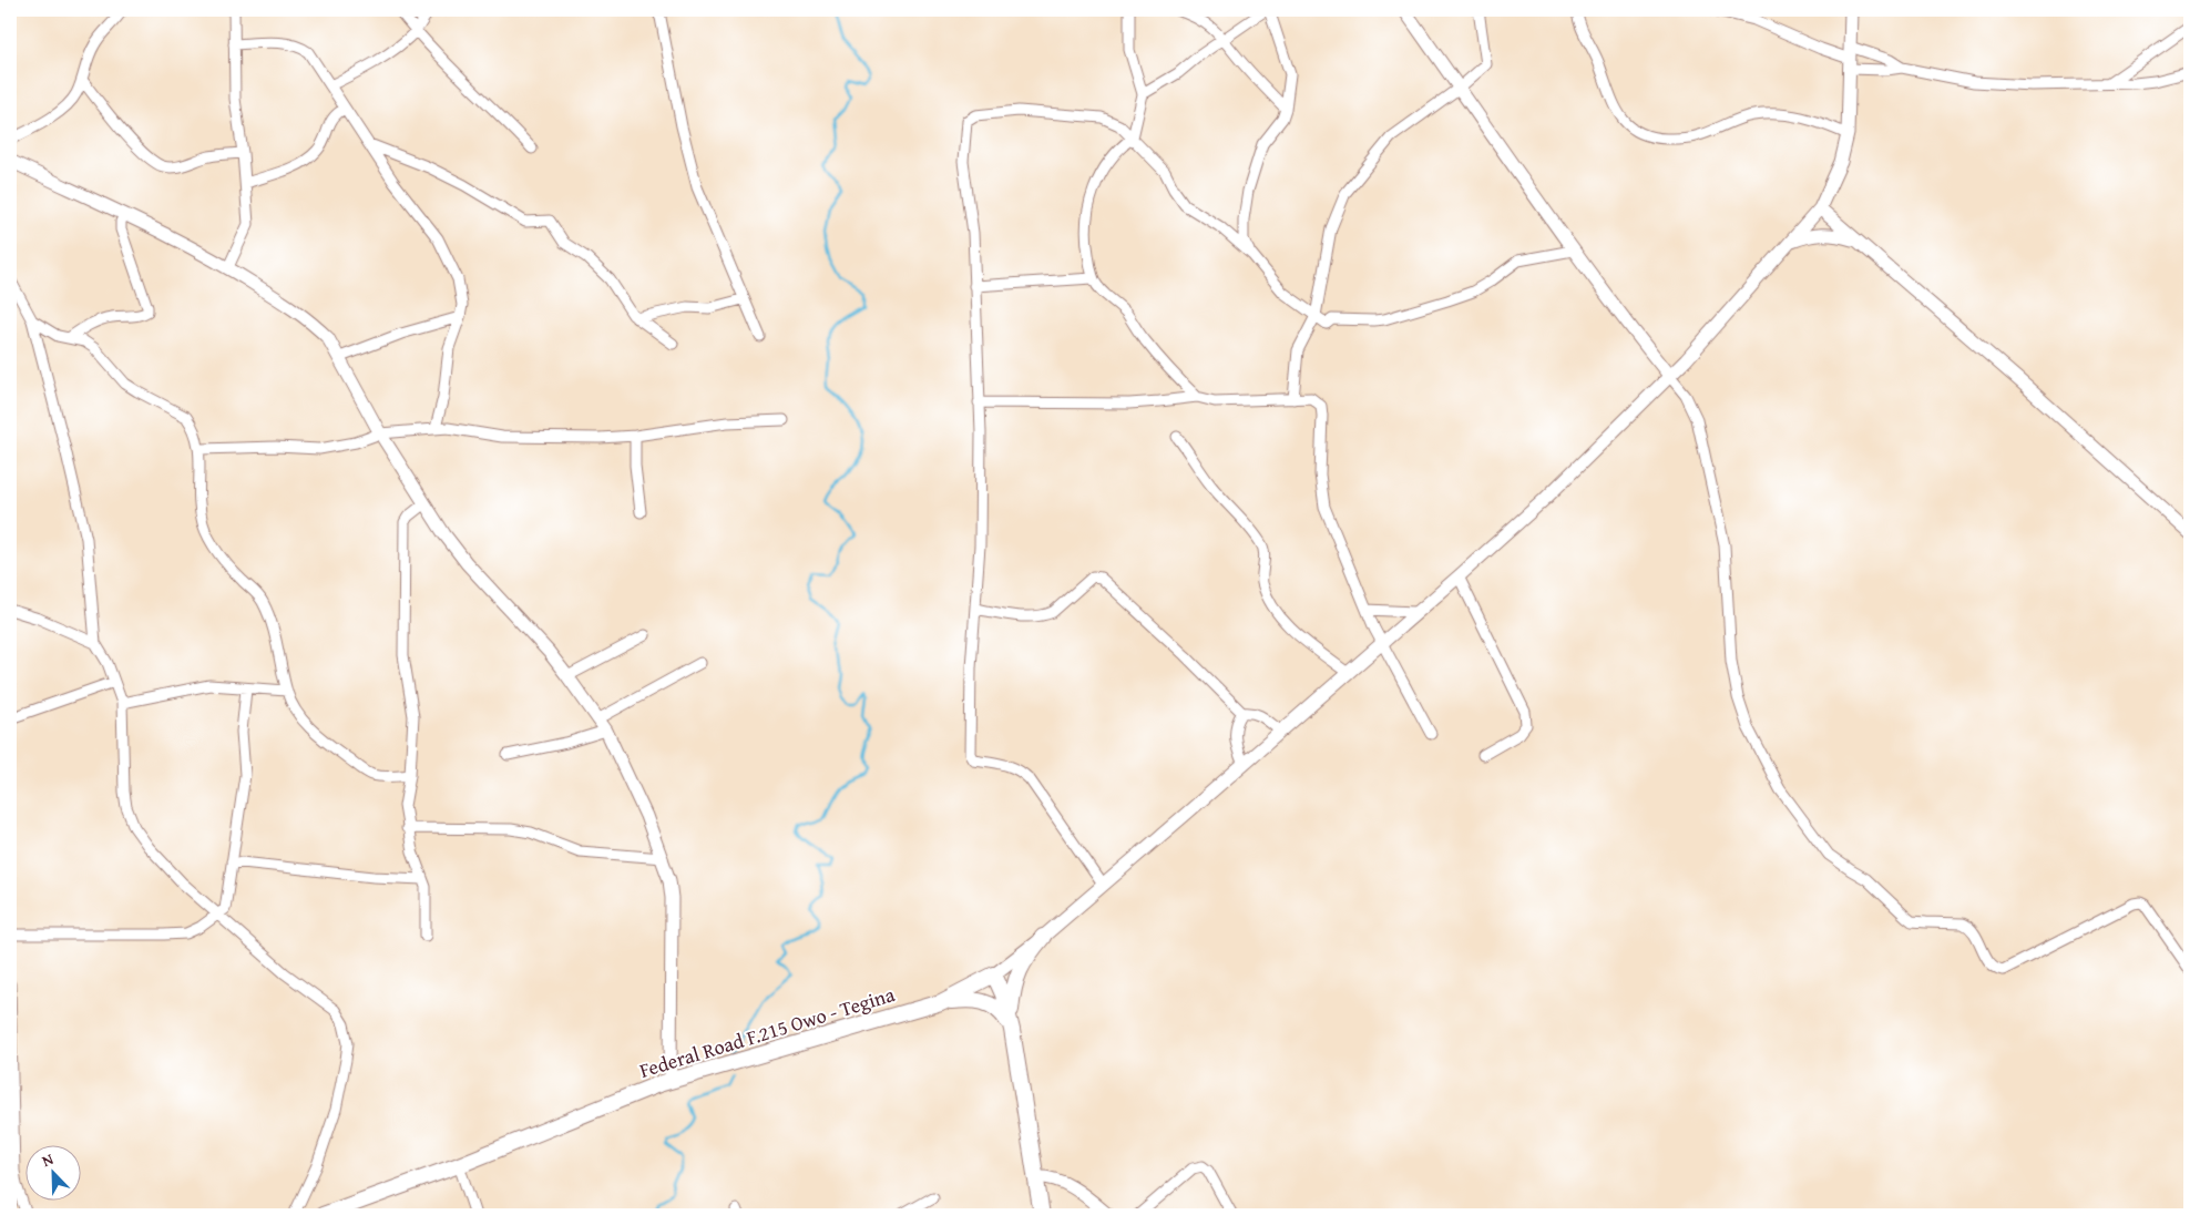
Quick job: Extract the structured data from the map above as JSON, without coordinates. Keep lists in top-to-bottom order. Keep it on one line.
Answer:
{"streets":{"main road":["Federal Road F.215 Owo - Tegina"]},"north":"top left"}
